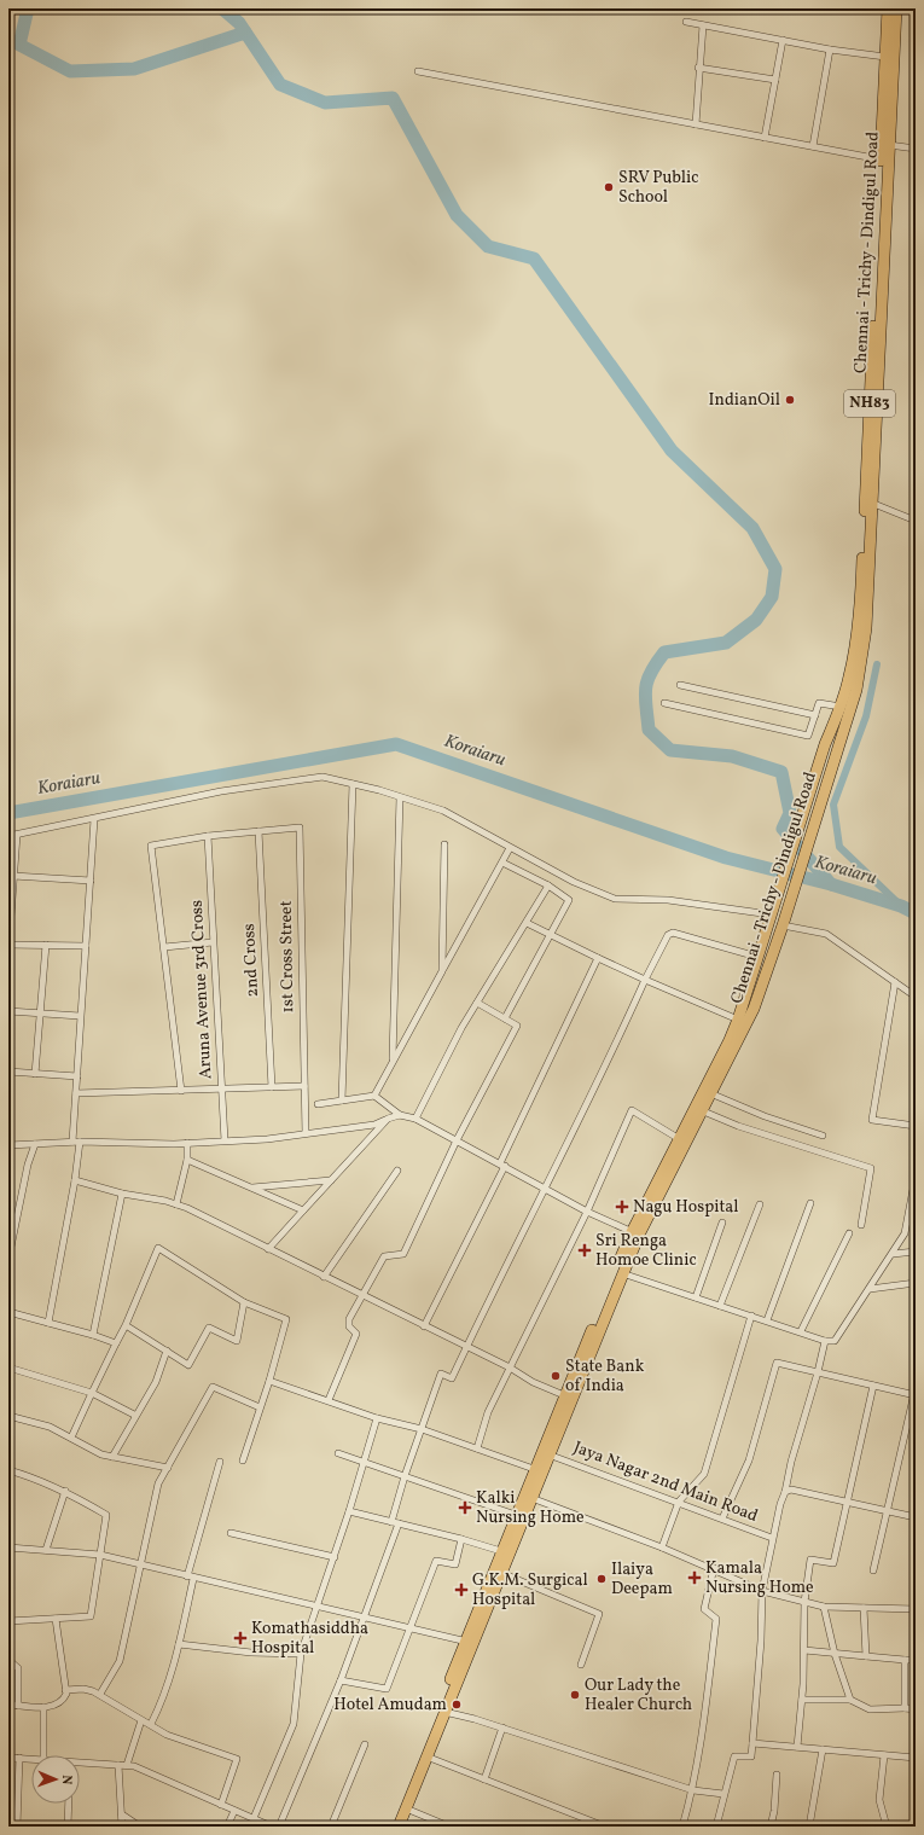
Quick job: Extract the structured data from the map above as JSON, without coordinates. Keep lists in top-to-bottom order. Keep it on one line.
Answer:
{"streets":{"highway":["Chennai - Trichy - Dindigul Road","NH83"],"street":["1st Cross Street","2nd Cross","Aruna Avenue 3rd Cross","Jaya Nagar 2nd Main Road"]},"crossings":[["Chennai - Trichy - Dindigul Road","Jaya Nagar 2nd Main Road"],["1st Cross Street","2nd Cross"]],"water":["Koraiaru"],"places":{"other":["SRV Public School","IndianOil","State Bank of India","Ilaiya Deepam","Our Lady the Healer Church","Hotel Amudam"],"health":["Nagu Hospital","Sri Renga Homoe Clinic","Kalki Nursing Home","Kamala Nursing Home","G.K.M. Surgical Hospital","Komathasiddha Hospital"]},"north":"right"}
